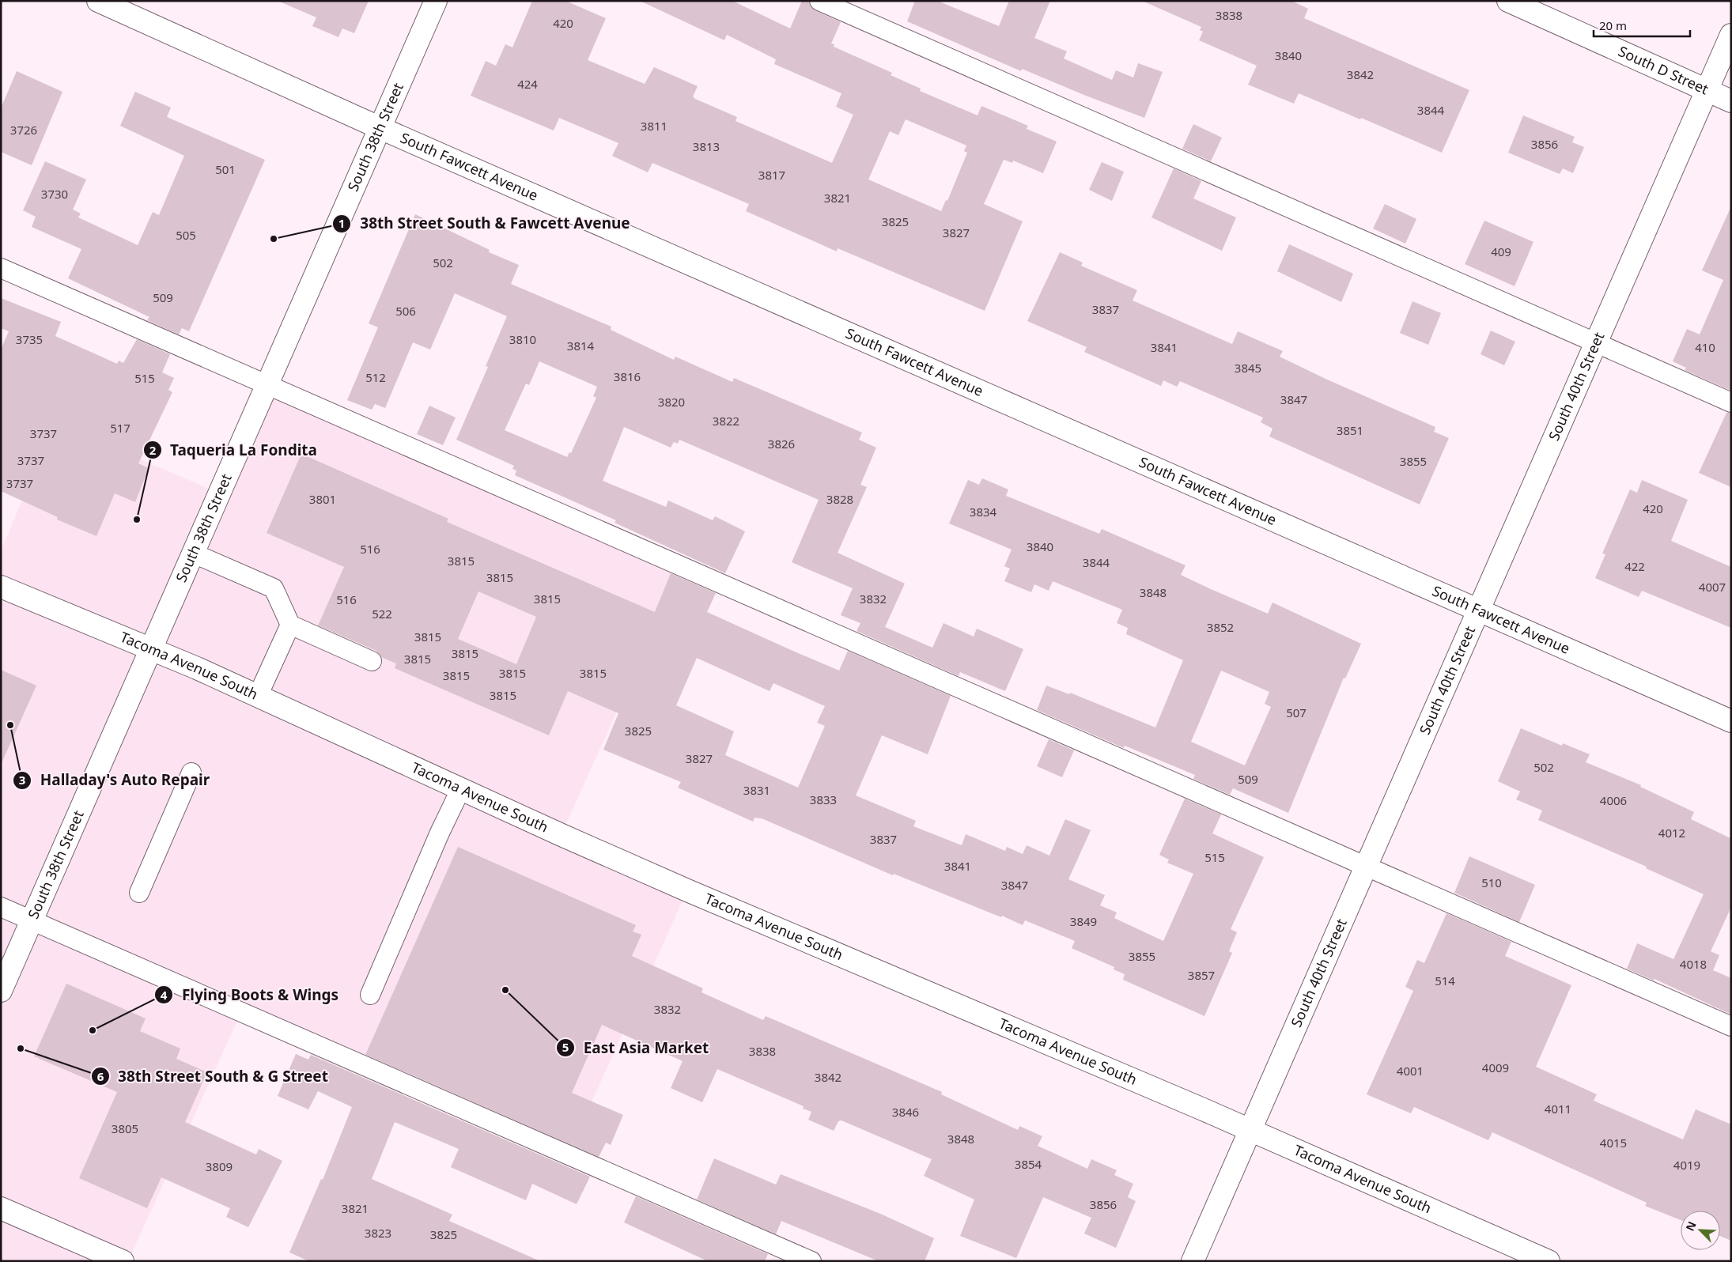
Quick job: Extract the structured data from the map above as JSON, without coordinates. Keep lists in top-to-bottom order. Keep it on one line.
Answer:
{"streets":{"street":["South D Street","South 38th Street","South Fawcett Avenue","South 40th Street","Tacoma Avenue South"]},"crossings":[["South D Street","South 40th Street"],["South 38th Street","South Fawcett Avenue"],["South 38th Street","Tacoma Avenue South"],["South Fawcett Avenue","South 40th Street"],["South 40th Street","Tacoma Avenue South"]],"places":["38th Street South & Fawcett Avenue","Taqueria La Fondita","Halladay's Auto Repair","East Asia Market","Flying Boots & Wings","38th Street South & G Street"],"house_numbers":["3838","420","3840","3842","424","3844","3811","3726","3856","3813","501","3817","3730","3821","3825","3827","505","409","502","509","3837","506","3735","3810","3814","3841","410","3845","3816","512","515","3847","3820","3822","517","3851","3737","3826","3737","3855","3737","3801","3828","420","3834","3840","516","3815","3844","422","3815","4007","3848","3815","3832","516","522","3852","3815","3815","3815","3815","3815","3815","3815","507","3825","3827","502","509","3831","3833","4006","4012","3837","515","3841","510","3847","3849","3855","4018","3857","514","3832","3838","4009","4001","3842","4011","3846","3805","3848","4015","3854","4019","3809","3856","3821","3823","3825"],"scale_bar":"20 m","north":"top left"}
